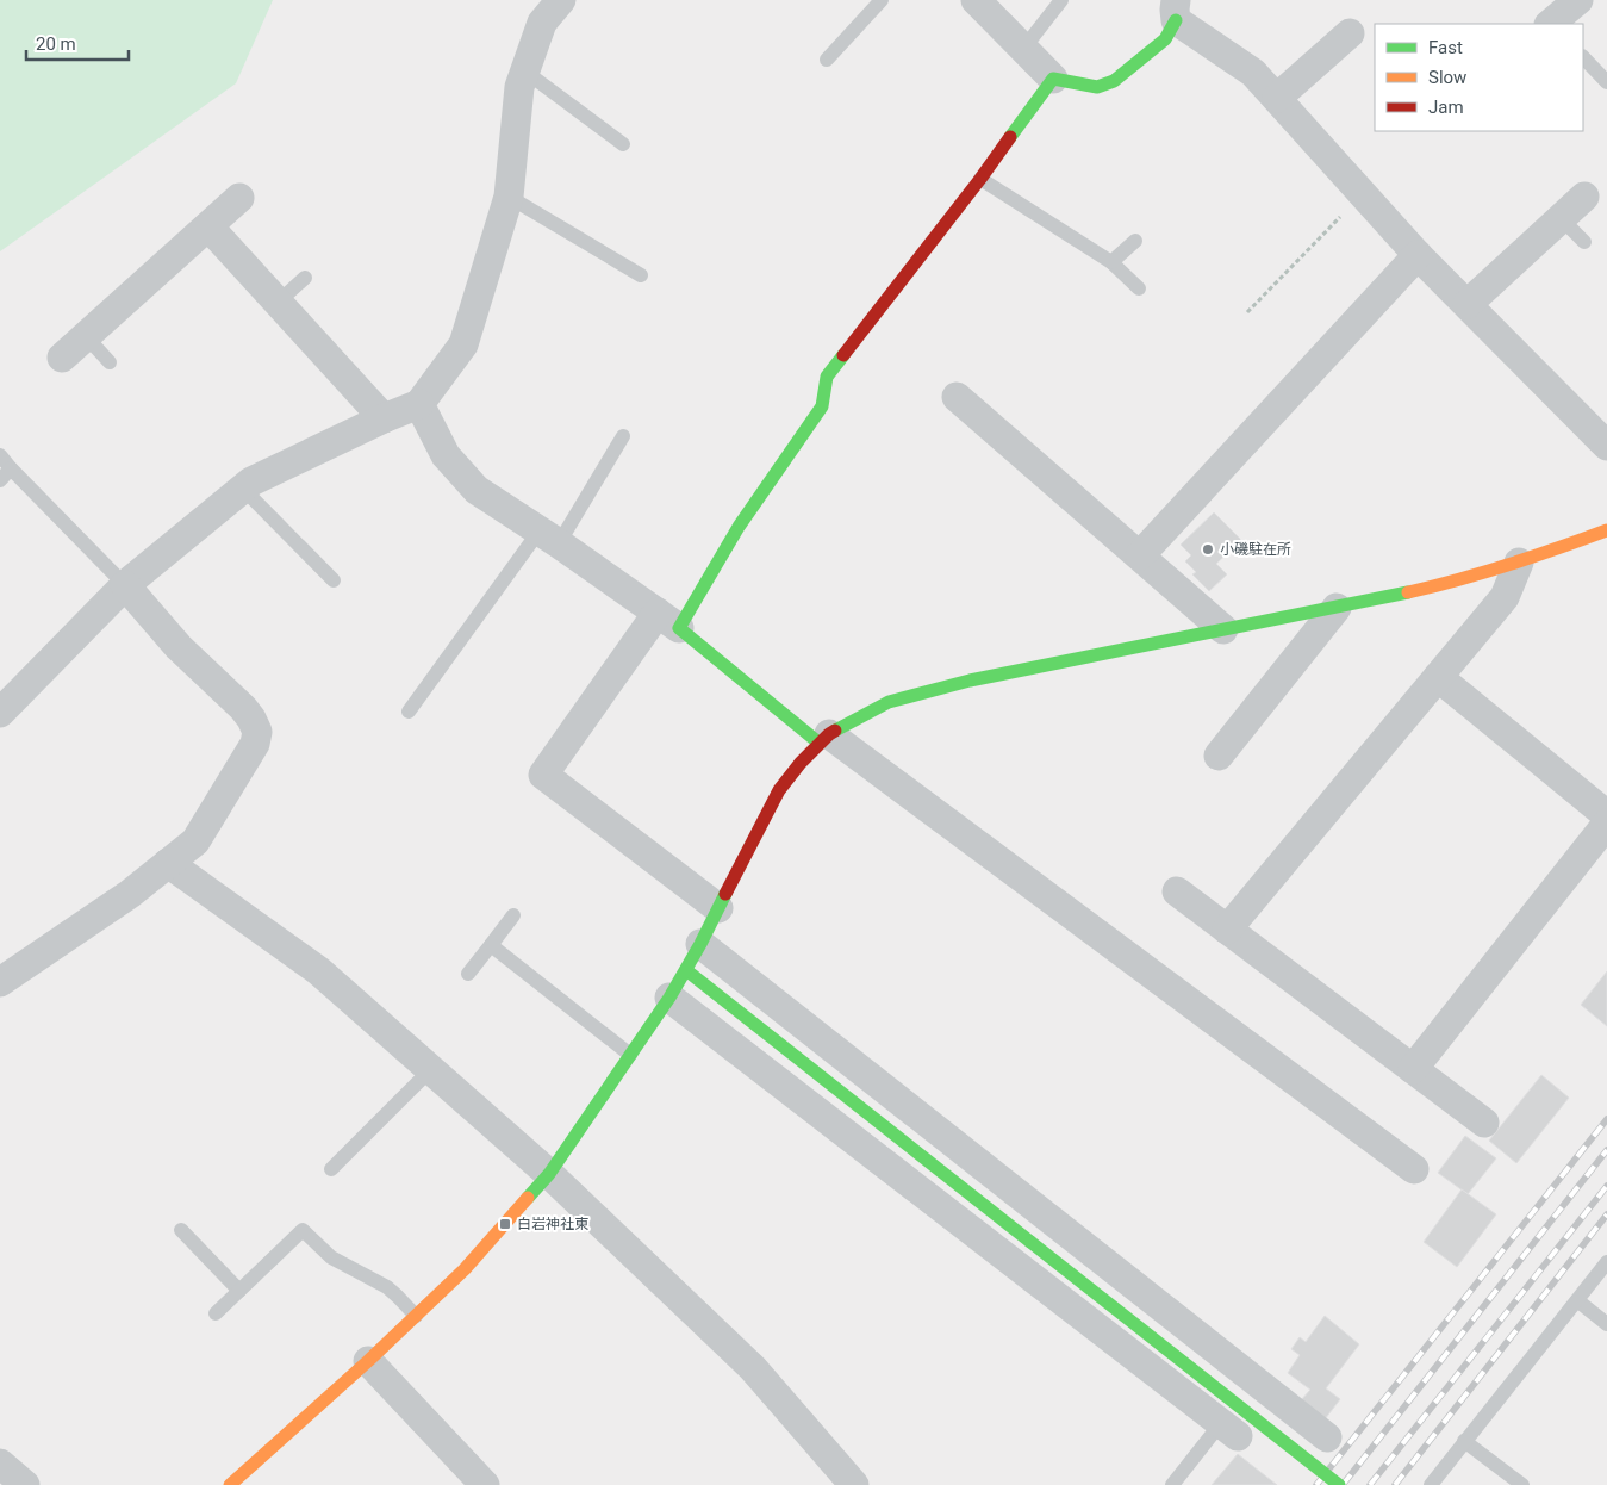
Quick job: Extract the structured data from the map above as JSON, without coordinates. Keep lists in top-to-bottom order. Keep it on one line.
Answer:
{"places":{"other":["小磯駐在所"],"transit":["白岩神社東"]},"legend":["Fast","Slow","Jam"],"scale_bar":"20 m"}
